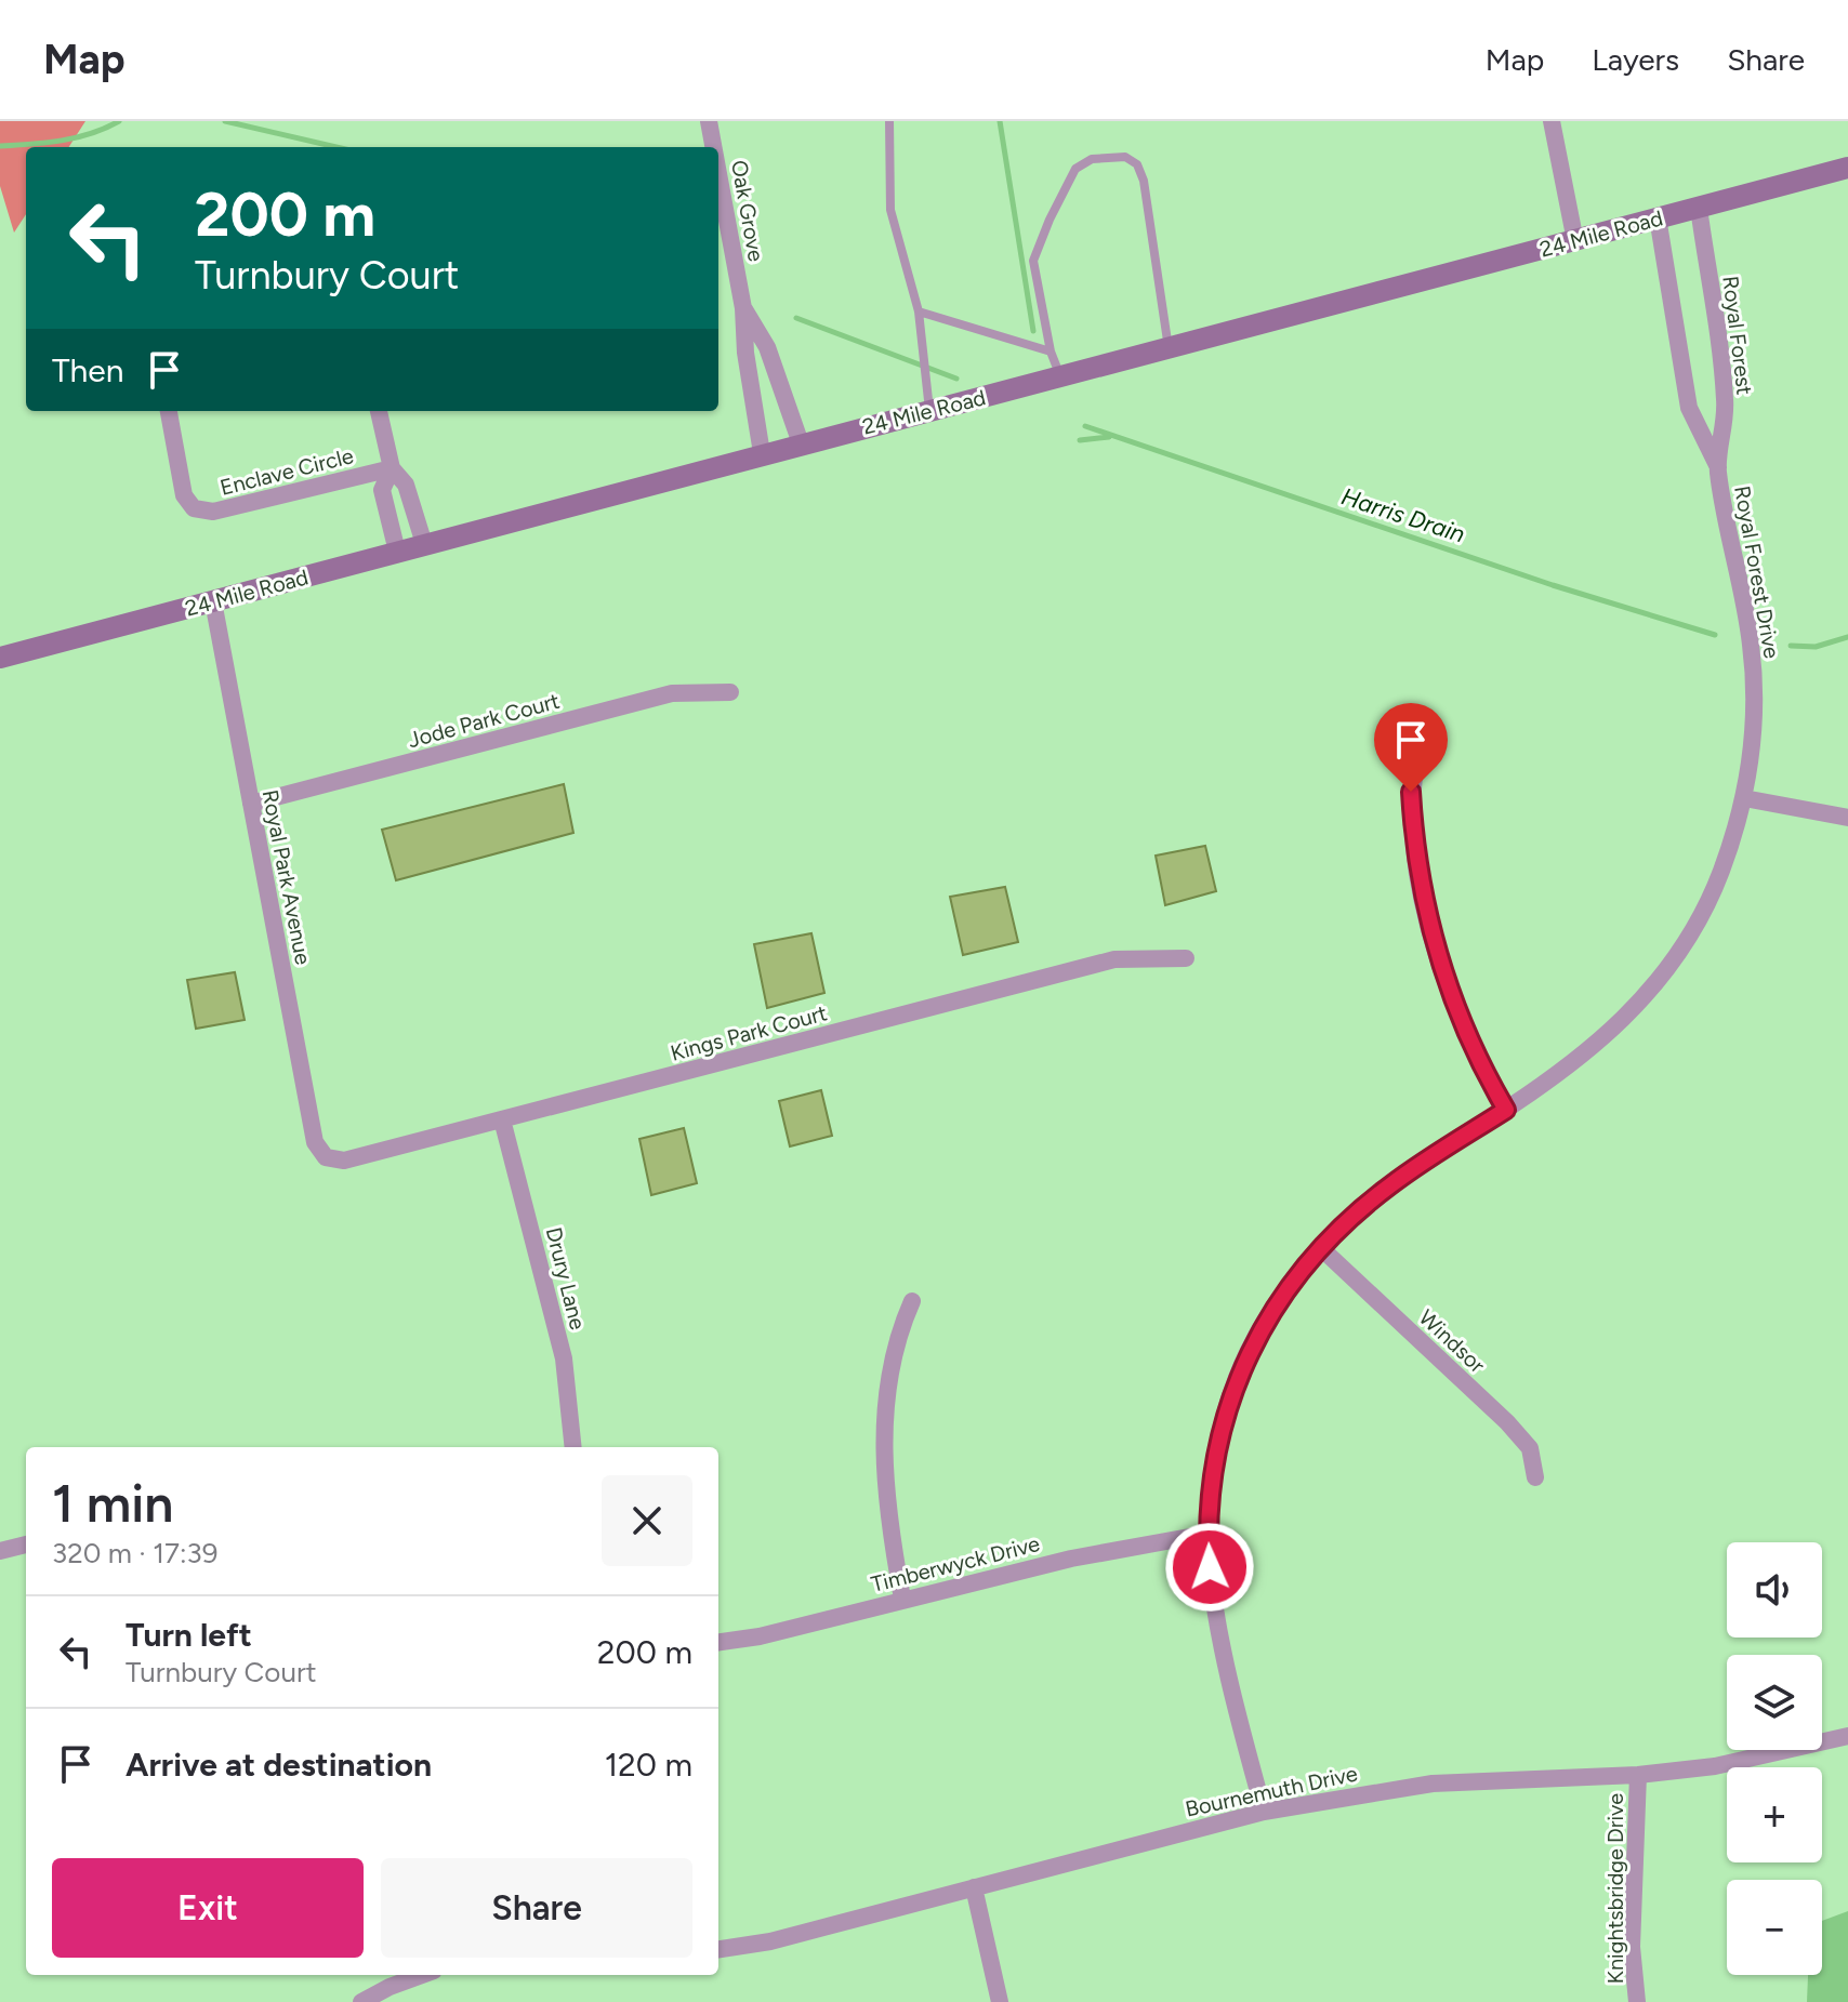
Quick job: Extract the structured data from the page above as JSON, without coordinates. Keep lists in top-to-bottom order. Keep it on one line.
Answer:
{"streets":{"street":["Oak Grove","24 Mile Road","Royal Forest","Enclave Circle","Royal Forest Drive","Jode Park Court","Royal Park Avenue","Kings Park Court","Drury Lane","Windsor","Timberwyck Drive","Bournemuth Drive","Knightsbridge Drive"]},"crossings":[["Oak Grove","24 Mile Road"],["24 Mile Road","Royal Forest"],["24 Mile Road","Royal Park Avenue"],["Royal Forest","Royal Forest Drive"],["Royal Forest Drive","Windsor"],["Royal Forest Drive","Timberwyck Drive"],["Royal Forest Drive","Bournemuth Drive"],["Jode Park Court","Royal Park Avenue"],["Royal Park Avenue","Kings Park Court"],["Kings Park Court","Drury Lane"],["Bournemuth Drive","Knightsbridge Drive"]],"water":["Harris Drain"],"page":{"header":"Map","nav":["Map","Layers","Share"],"turn":["200 m","Turnbury Court"],"then":"Then","heading":["1 min","320 m · 17:39"],"map_buttons":["+","−"],"list":[{"name":"Turn left","note":"Turnbury Court","value":"200 m"},{"name":"Arrive at destination","value":"120 m"}],"buttons":["Exit","Share"]}}
